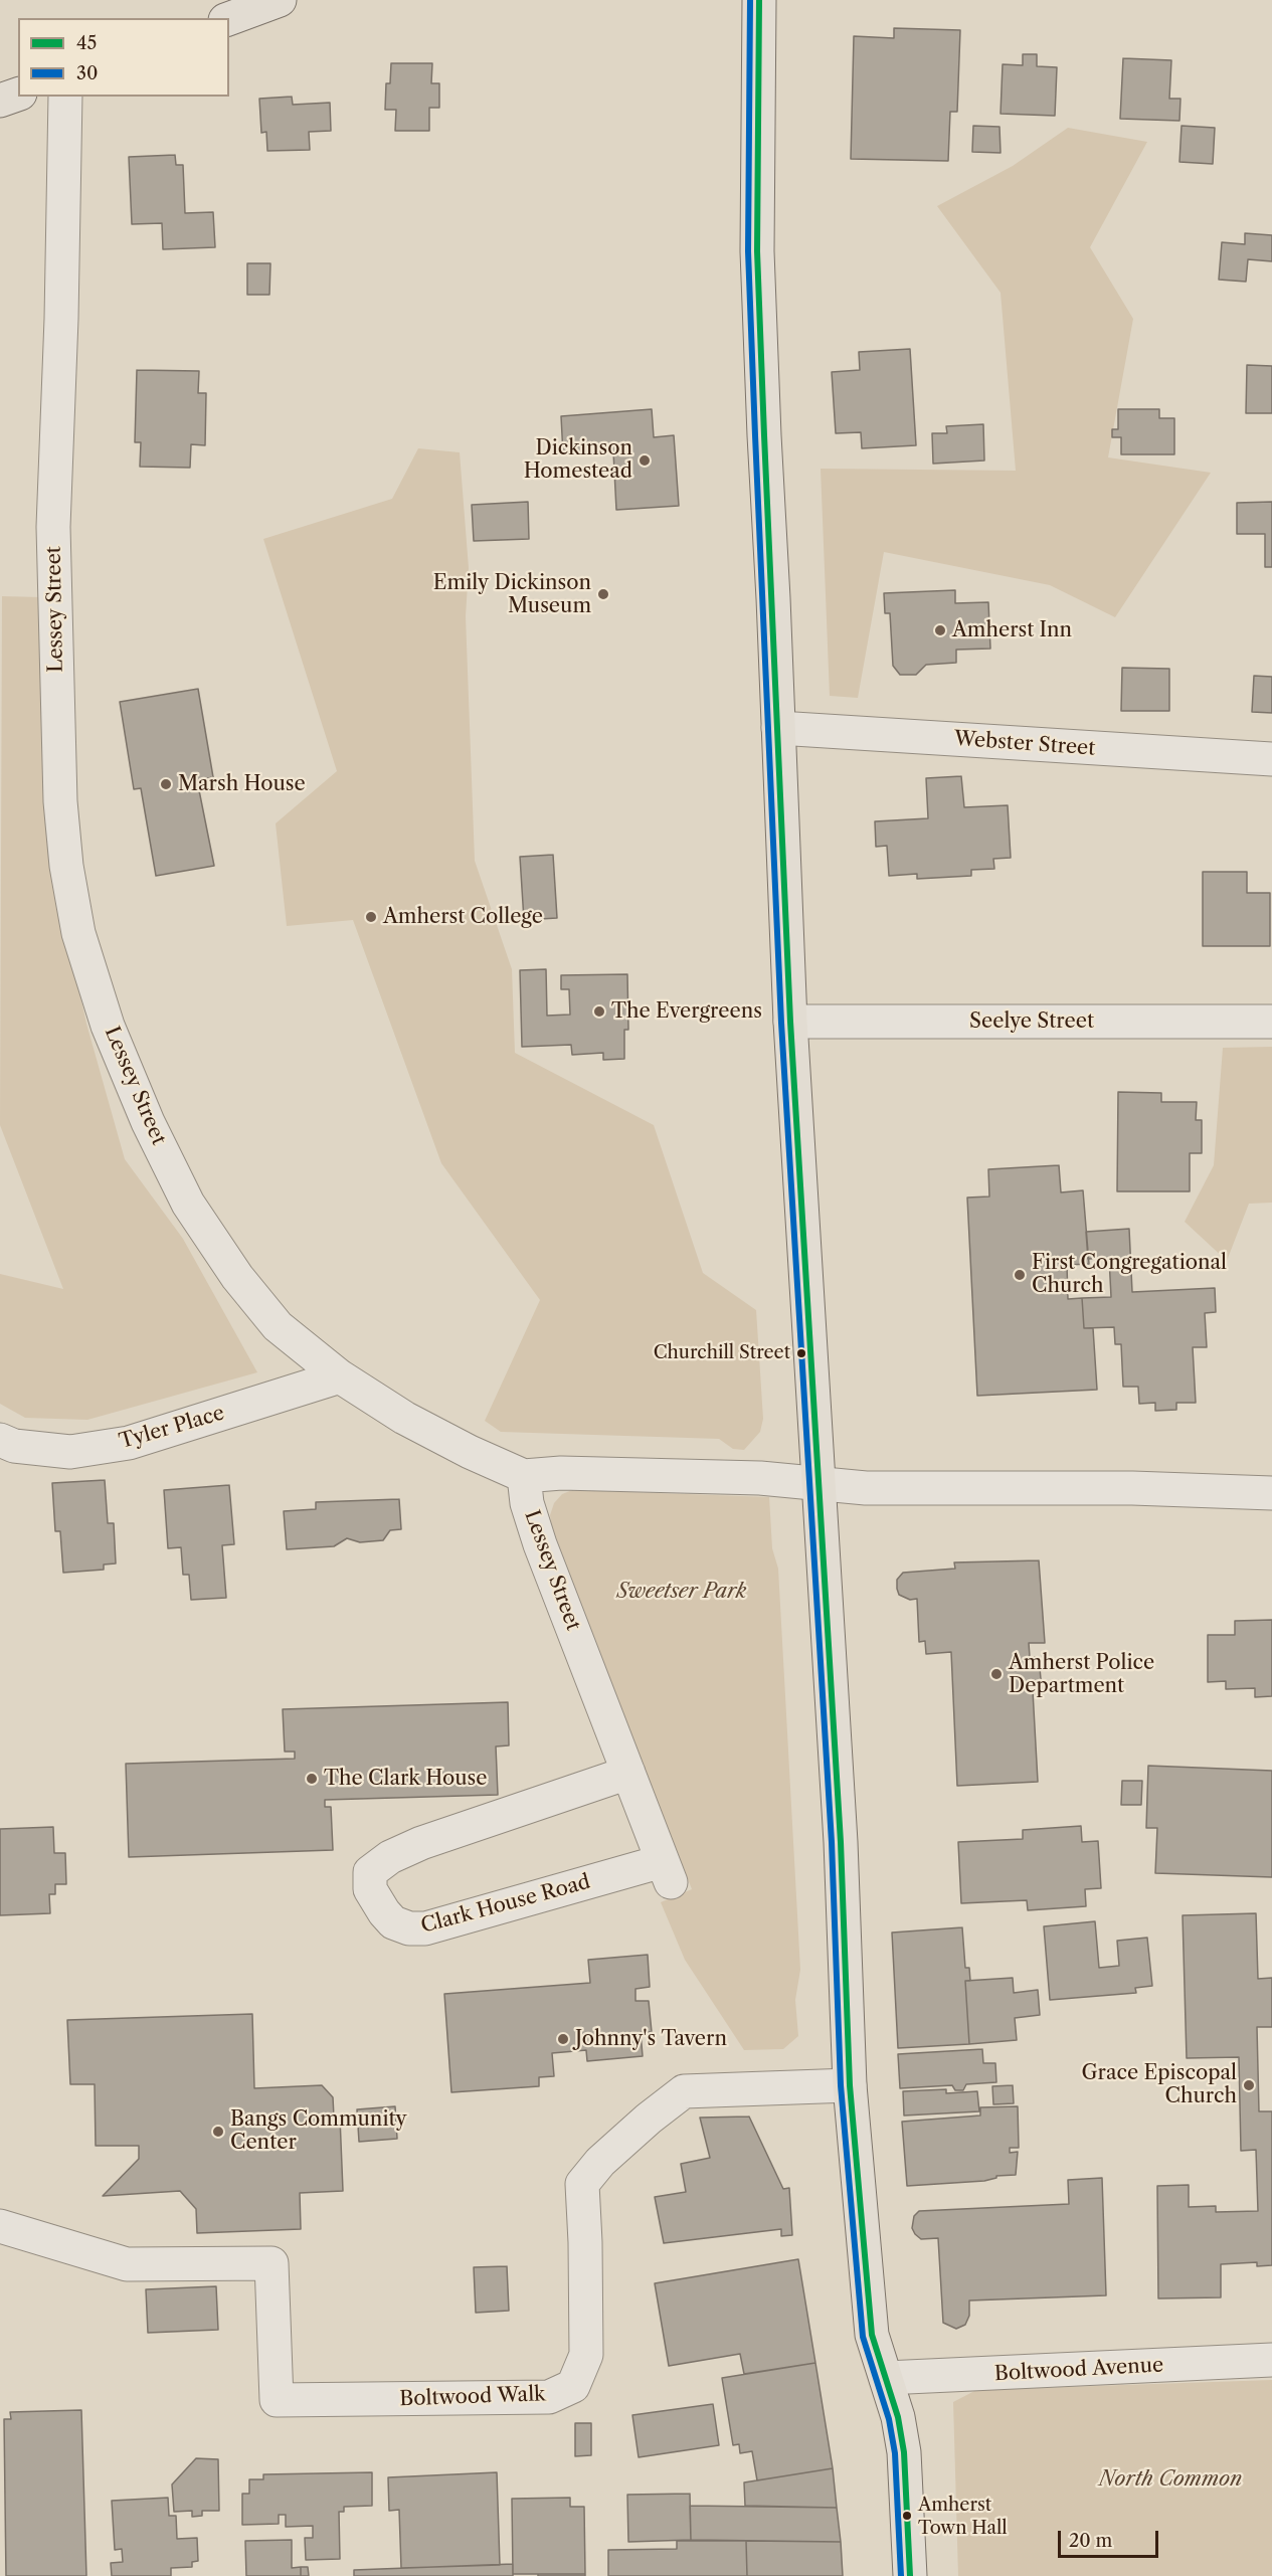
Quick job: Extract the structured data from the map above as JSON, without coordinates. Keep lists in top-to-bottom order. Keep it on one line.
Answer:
{"streets":{"street":["Lessey Street","Webster Street","Seelye Street","Tyler Place","Clark House Road","Boltwood Avenue","Boltwood Walk"]},"crossings":[["Lessey Street","Tyler Place"],["Lessey Street","Clark House Road"]],"parks":["Sweetser Park","North Common"],"places":["Dickinson Homestead","Emily Dickinson Museum","Amherst Inn","Marsh House","Amherst College","The Evergreens","First Congregational Church","Churchill Street","Amherst Police Department","The Clark House","Johnny's Tavern","Grace Episcopal Church","Bangs Community Center","Amherst Town Hall"],"lines":["transit line 45","transit line 30"],"legend":["45","30"],"scale_bar":"20 m"}
